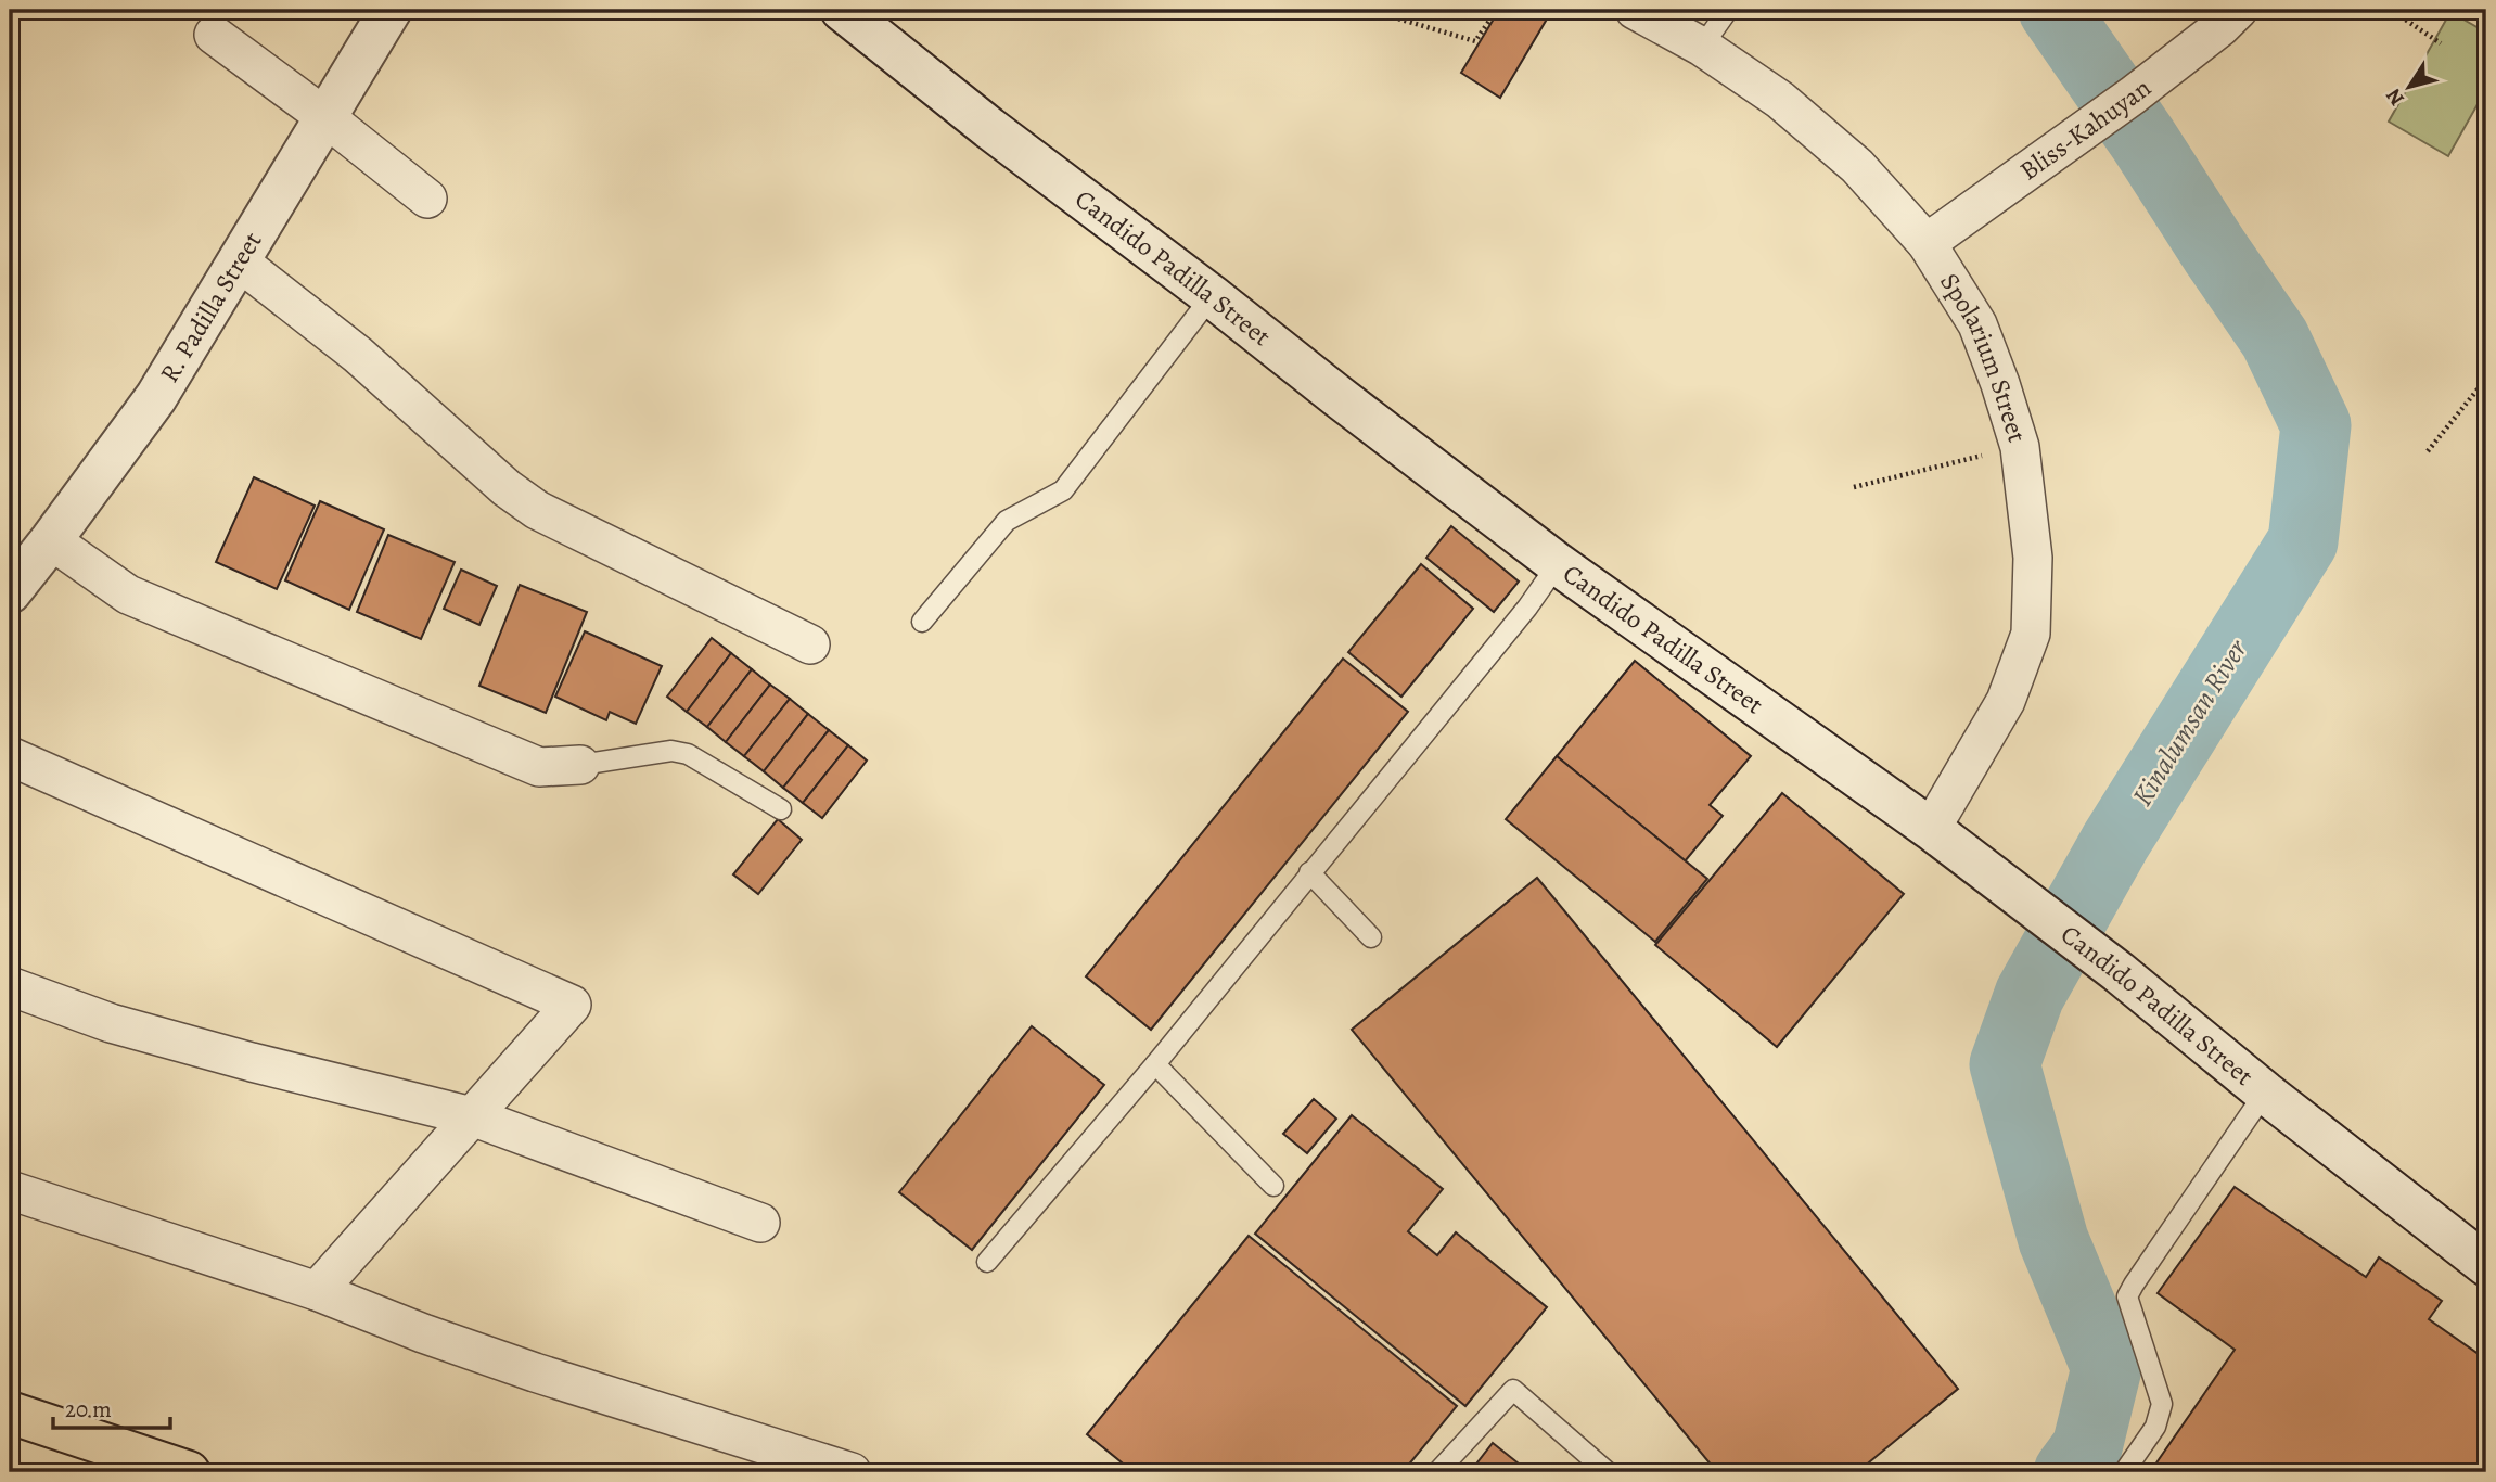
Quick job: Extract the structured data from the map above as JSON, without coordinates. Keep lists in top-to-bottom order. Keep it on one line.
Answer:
{"streets":{"main road":["Candido Padilla Street","R. Padilla Street"],"street":["Bliss-Kahuyan","Spolarium Street"]},"crossings":[["Bliss-Kahuyan","Spolarium Street"],["Candido Padilla Street","Spolarium Street"]],"water":["Kinalumsan River"],"scale_bar":"20 m","north":"bottom left"}
